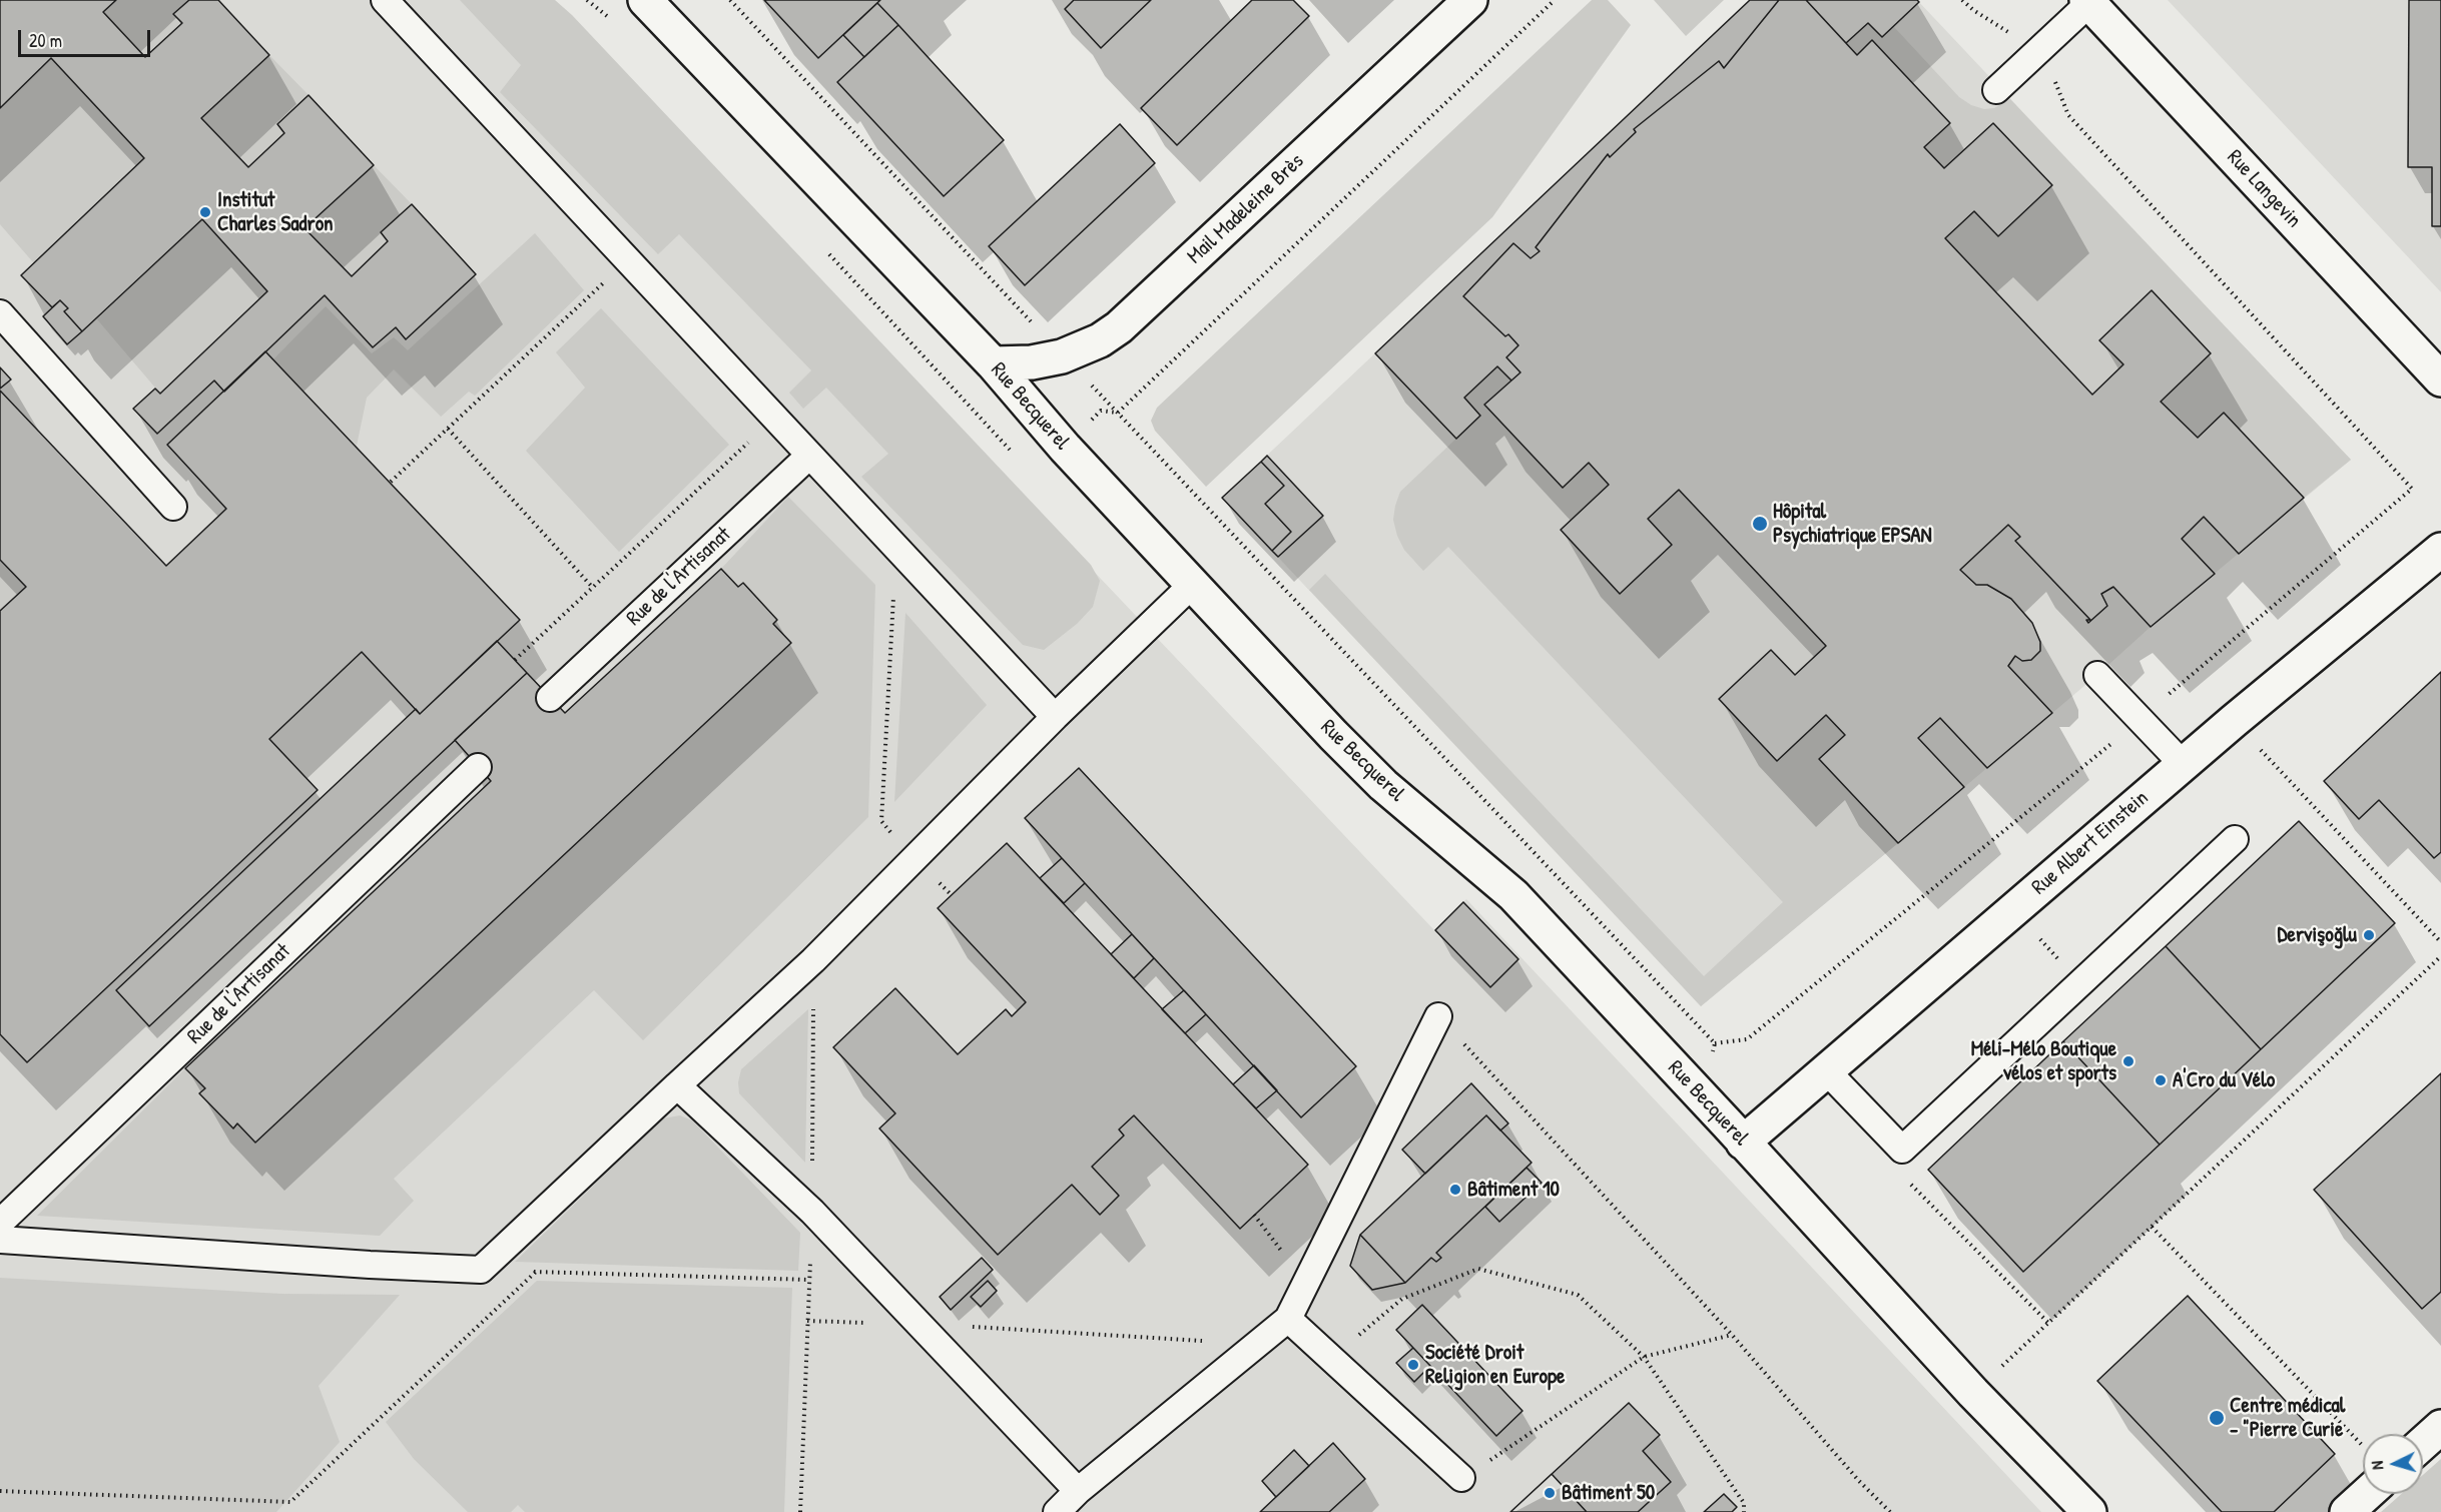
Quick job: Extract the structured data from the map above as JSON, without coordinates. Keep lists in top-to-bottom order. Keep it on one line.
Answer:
{"streets":{"street":["Rue Langevin","Mail Madeleine Brès","Rue Becquerel","Rue Albert Einstein"],"lane":["Rue de l'Artisanat"]},"crossings":[["Mail Madeleine Brès","Rue Becquerel"],["Rue Becquerel","Rue Albert Einstein"]],"places":["Institut Charles Sadron","Hôpital Psychiatrique EPSAN","Dervişoğlu","Méli-Mélo Boutique vélos et sports","A'Cro du Vélo","Bâtiment 10","Société Droit Religion en Europe","Centre médical - \"Pierre Curie","Bâtiment 50"],"scale_bar":"20 m","north":"left"}
